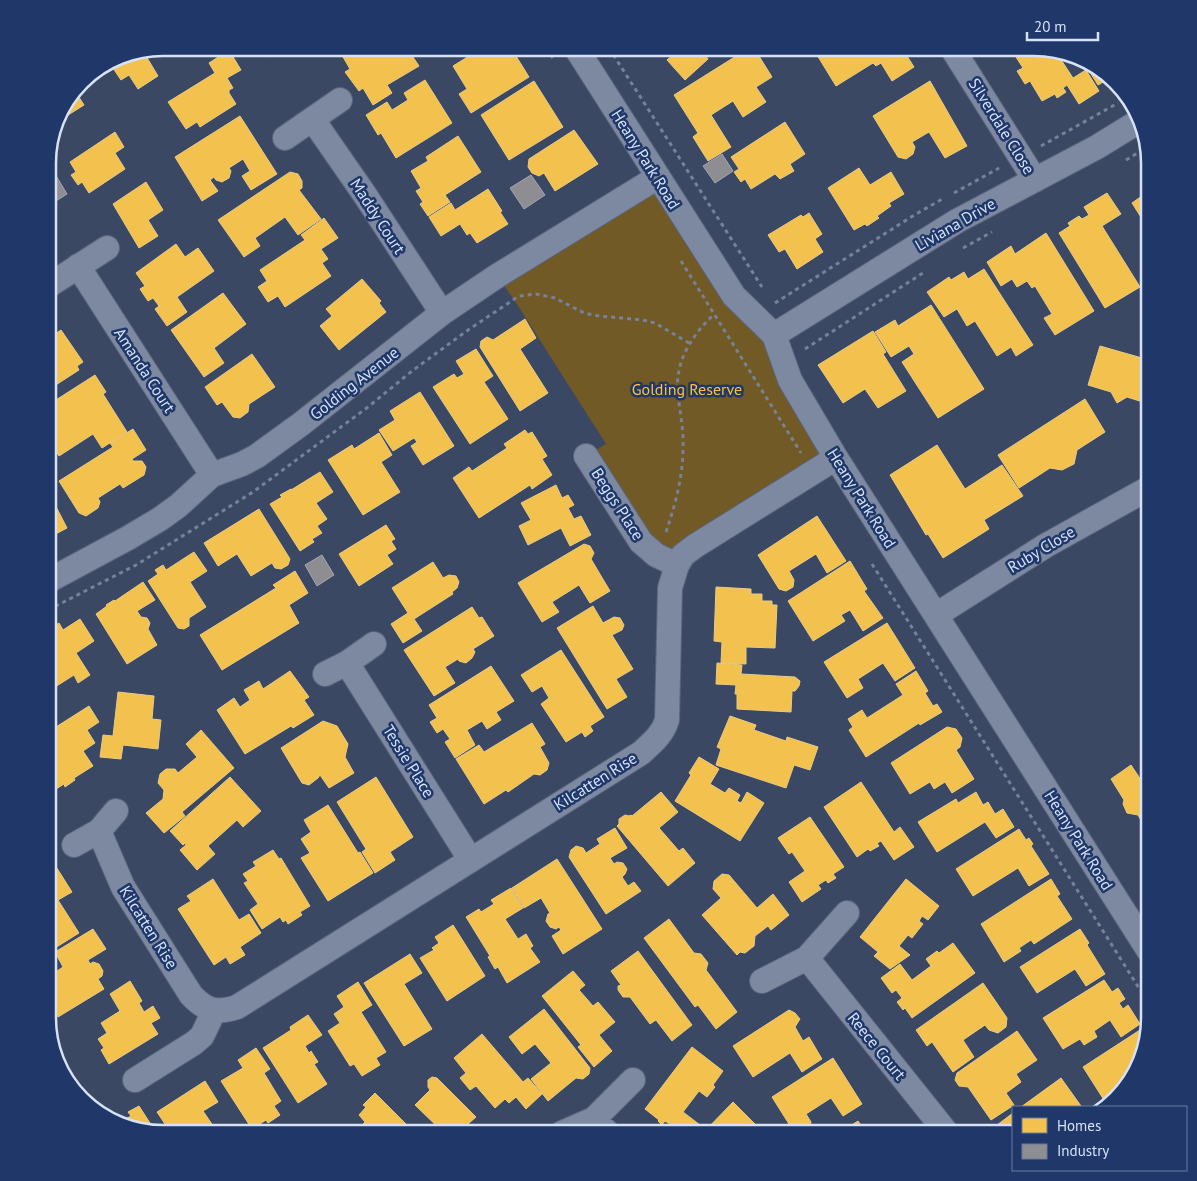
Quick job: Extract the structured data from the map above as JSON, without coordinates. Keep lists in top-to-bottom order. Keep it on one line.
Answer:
{"streets":{"street":["Silverdale Close","Heany Park Road","Maddy Court","Liviana Drive","Amanda Court","Golding Avenue","Beggs Place","Ruby Close","Tessie Place","Kilcatten Rise","Reece Court"]},"crossings":[["Silverdale Close","Liviana Drive"],["Heany Park Road","Liviana Drive"],["Heany Park Road","Golding Avenue"],["Heany Park Road","Ruby Close"],["Heany Park Road","Kilcatten Rise"],["Maddy Court","Golding Avenue"],["Amanda Court","Golding Avenue"],["Beggs Place","Kilcatten Rise"],["Tessie Place","Kilcatten Rise"]],"parks":["Golding Reserve"],"legend":["Homes","Industry"],"scale_bar":"20 m"}
